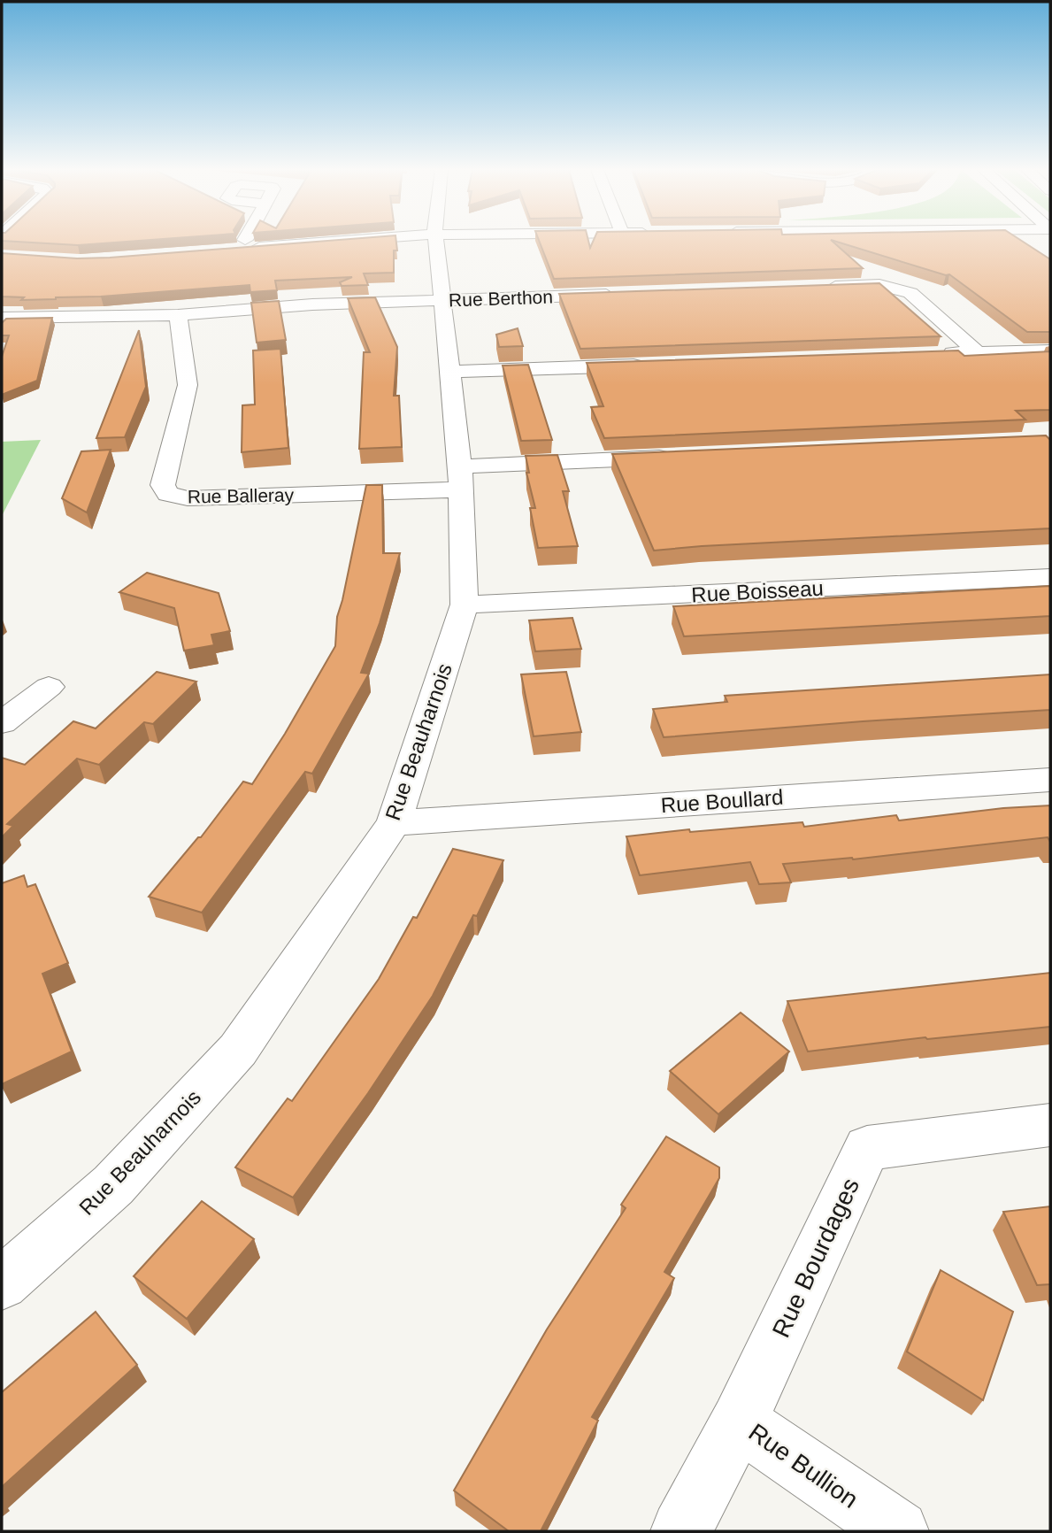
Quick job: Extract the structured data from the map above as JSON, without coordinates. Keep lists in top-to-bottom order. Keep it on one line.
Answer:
{"streets":{"street":["Rue Berthon","Rue Balleray","Rue Boisseau","Rue Beauharnois","Rue Boullard","Rue Bourdages","Rue Bullion"]},"crossings":[["Rue Berthon","Rue Balleray"],["Rue Berthon","Rue Beauharnois"],["Rue Balleray","Rue Beauharnois"],["Rue Boisseau","Rue Beauharnois"],["Rue Beauharnois","Rue Boullard"],["Rue Bourdages","Rue Bullion"]]}
